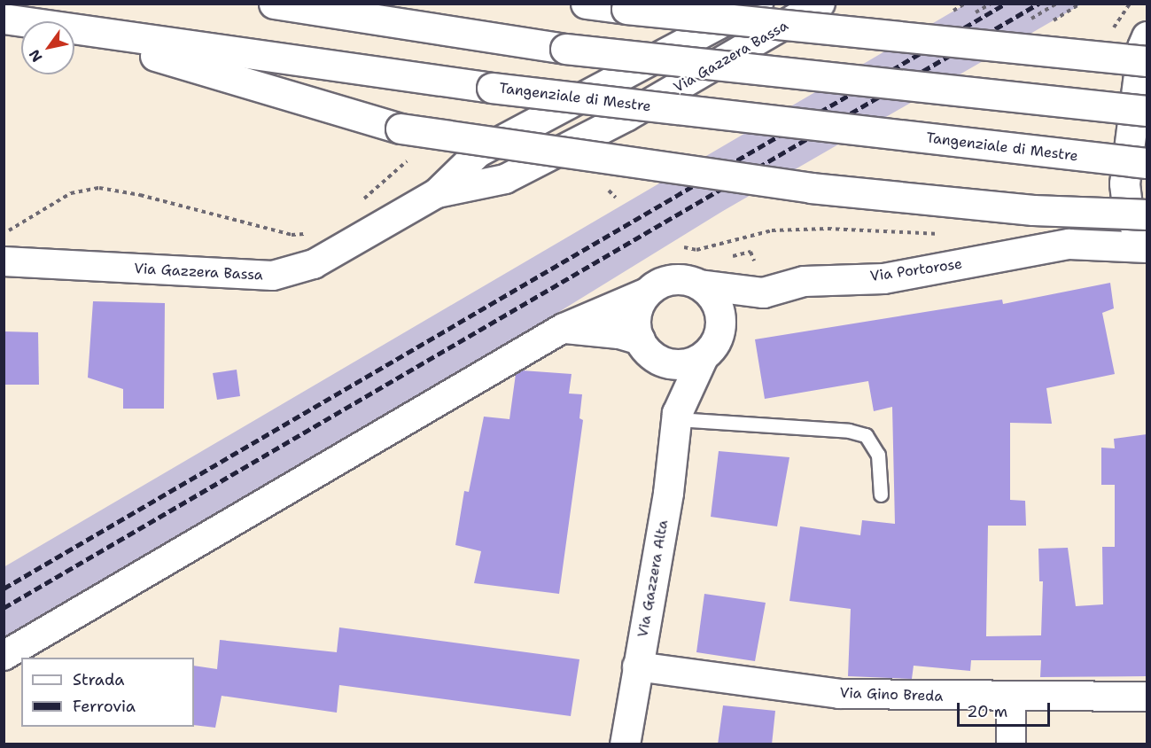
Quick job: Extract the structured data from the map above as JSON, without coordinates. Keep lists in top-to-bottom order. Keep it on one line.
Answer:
{"streets":{"main road":["Tangenziale di Mestre","Via Portorose","Via Gazzera Alta"],"street":["Via Gazzera Bassa","Via Gino Breda"]},"crossings":[["Via Portorose","Via Gazzera Alta"],["Via Gazzera Alta","Via Gino Breda"]],"legend":["Strada","Ferrovia"],"scale_bar":"20 m","north":"bottom left"}
